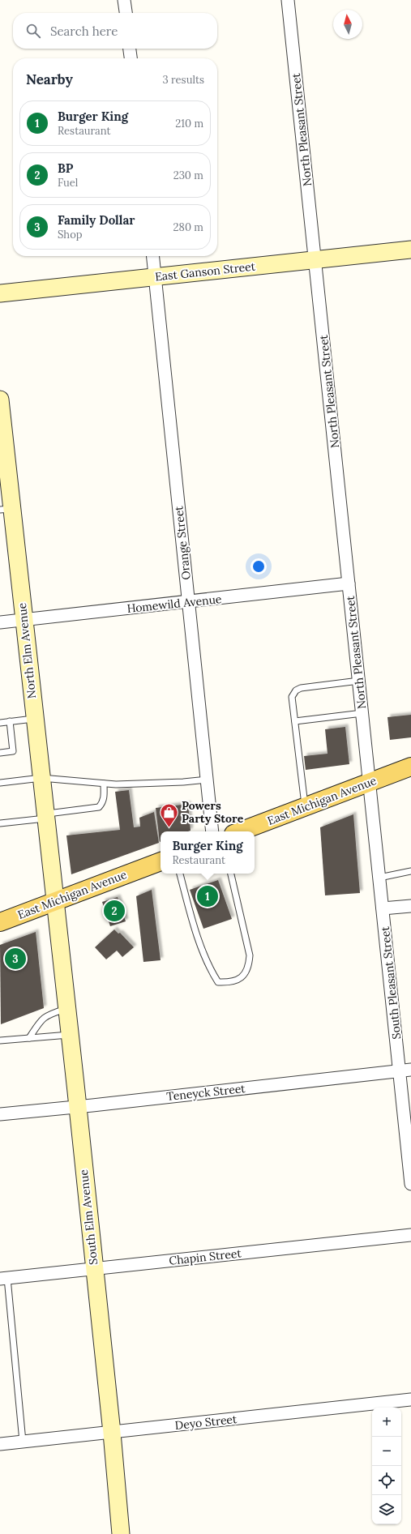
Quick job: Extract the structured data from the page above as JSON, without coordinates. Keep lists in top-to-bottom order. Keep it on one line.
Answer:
{"streets":{"main road":["East Michigan Avenue"],"street":["North Pleasant Street","East Ganson Street","Orange Street","Homewild Avenue","North Elm Avenue","South Pleasant Street","Teneyck Street","South Elm Avenue","Chapin Street","Deyo Street"]},"crossings":[["North Pleasant Street","East Ganson Street"],["North Pleasant Street","Homewild Avenue"],["North Pleasant Street","East Michigan Avenue"],["North Pleasant Street","South Pleasant Street"],["East Ganson Street","Orange Street"],["Orange Street","Homewild Avenue"],["Homewild Avenue","North Elm Avenue"],["North Elm Avenue","East Michigan Avenue"],["North Elm Avenue","South Elm Avenue"],["East Michigan Avenue","South Pleasant Street"],["East Michigan Avenue","South Elm Avenue"],["South Pleasant Street","Teneyck Street"],["Teneyck Street","South Elm Avenue"],["South Elm Avenue","Chapin Street"],["South Elm Avenue","Deyo Street"]],"places":{"shop":["Powers Party Store"]},"north":"top","page":{"search":"Search here","heading":["Nearby","3 results"],"list":[{"mark":"1","name":"Burger King","note":"Restaurant","value":"210 m"},{"mark":"2","name":"BP","note":"Fuel","value":"230 m"},{"mark":"3","name":"Family Dollar","note":"Shop","value":"280 m"}],"popup":["Burger King","Restaurant"],"pins":["1","2","3"],"map_buttons":["+","−"]}}
